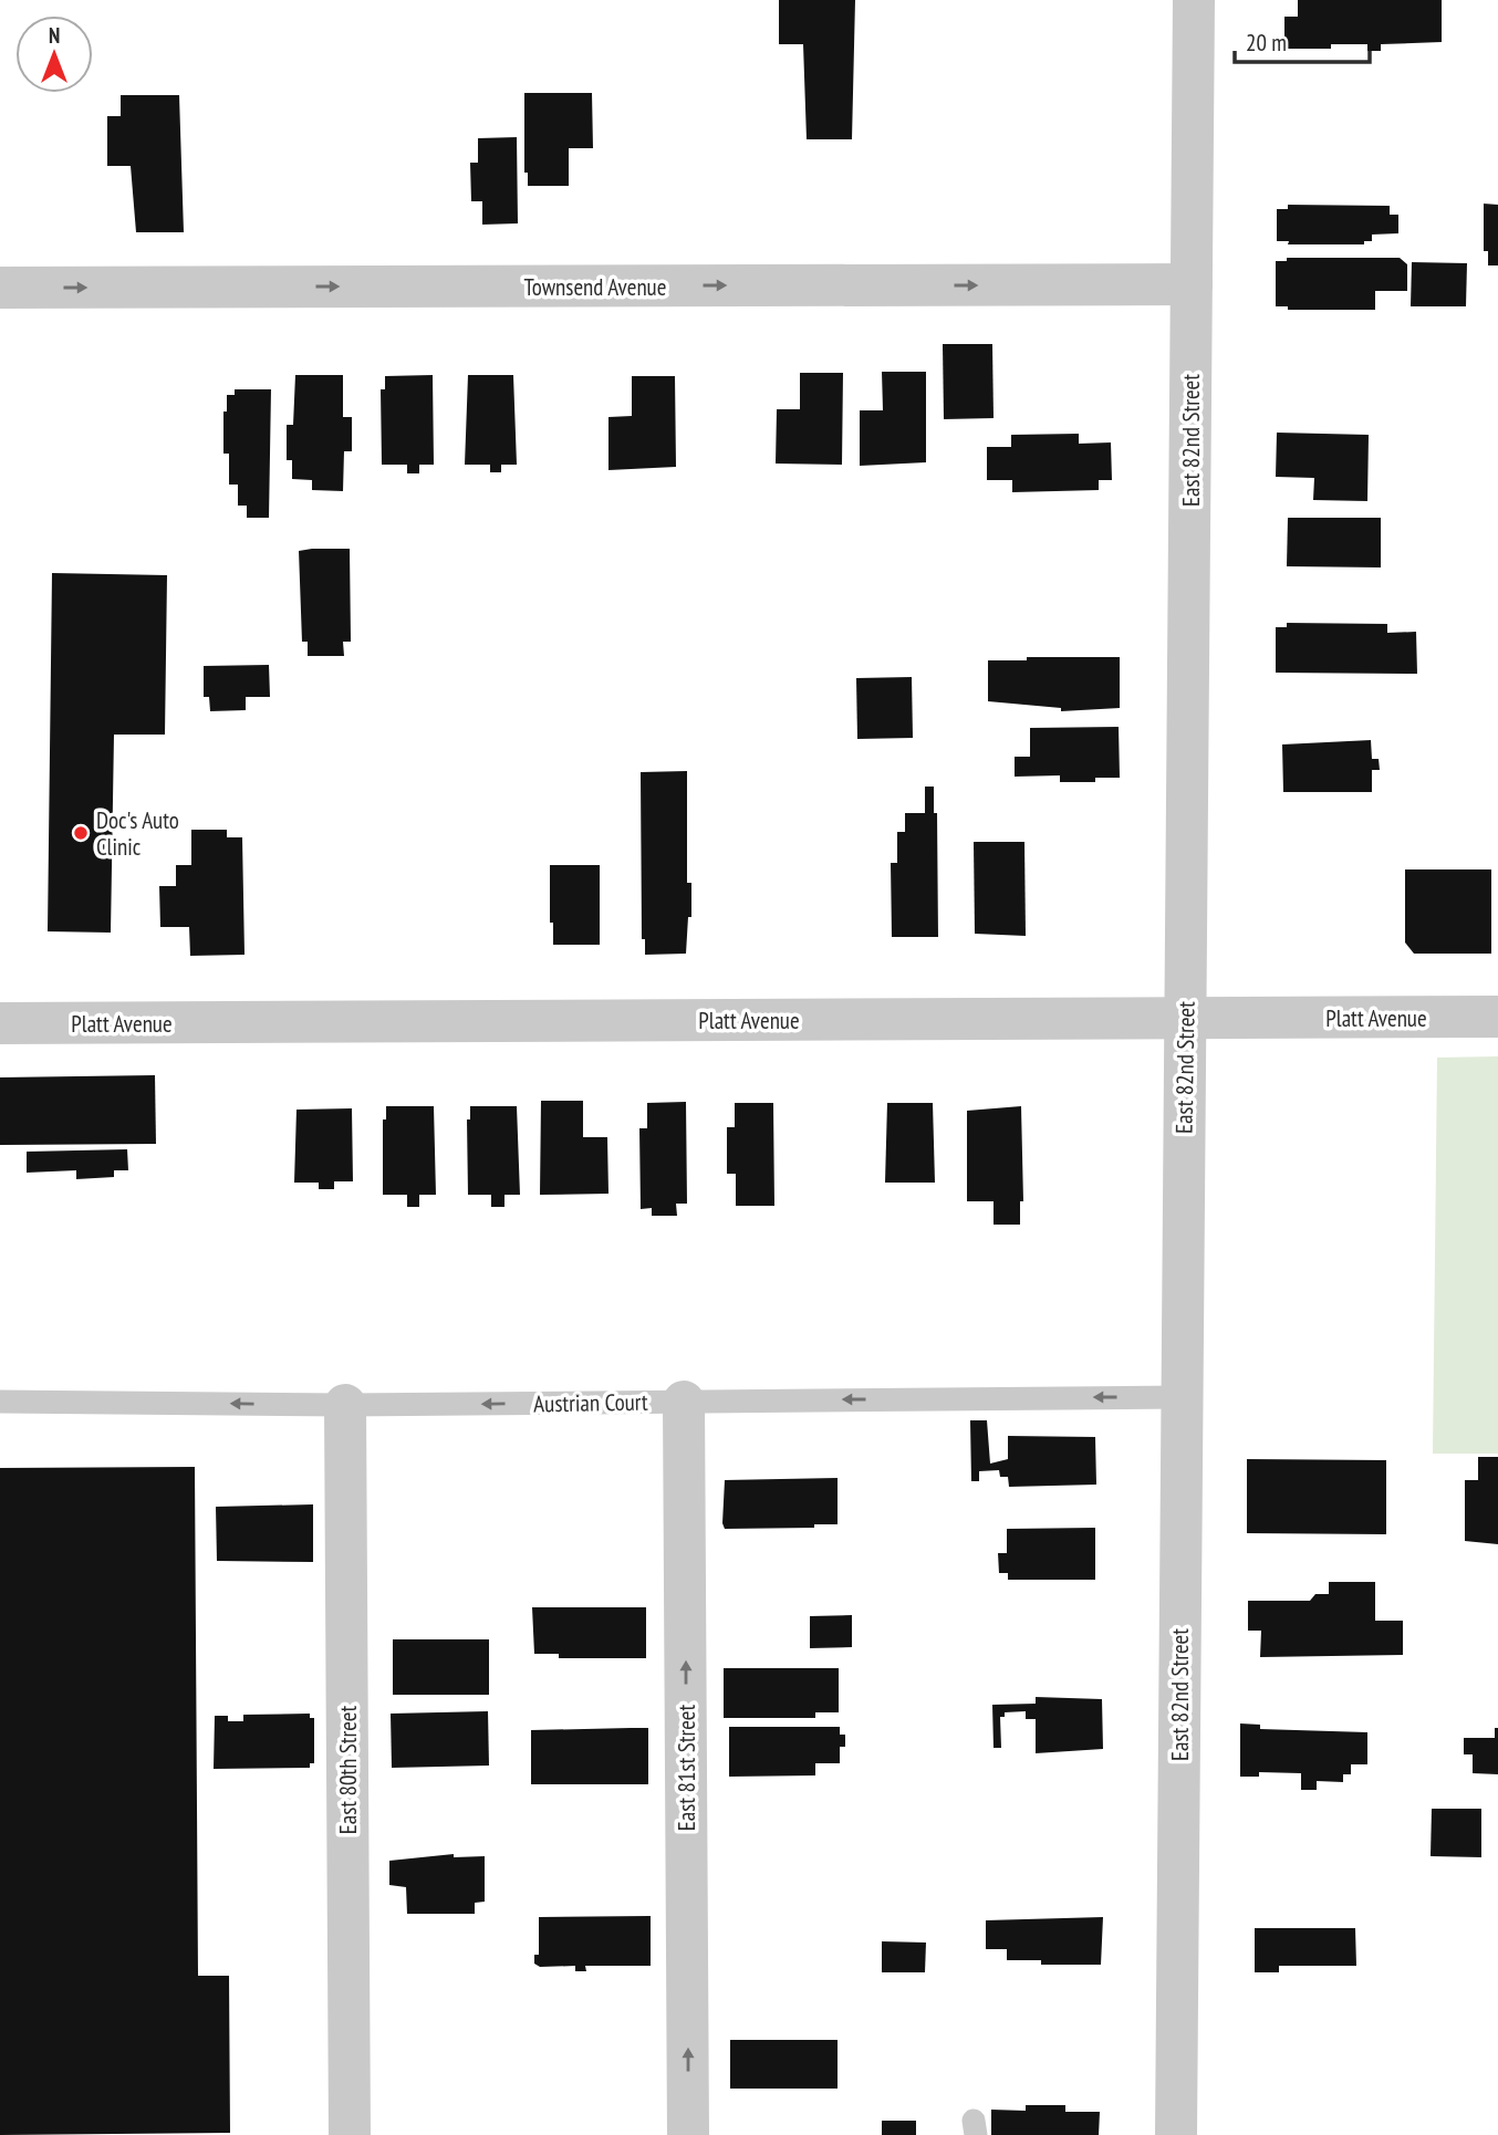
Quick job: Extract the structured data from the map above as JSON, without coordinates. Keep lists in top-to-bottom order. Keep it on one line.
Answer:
{"streets":{"street":["Townsend Avenue","East 82nd Street","Platt Avenue","East 81st Street","East 80th Street"],"lane":["Austrian Court"]},"crossings":[["Townsend Avenue","East 82nd Street"],["East 82nd Street","Platt Avenue"],["East 82nd Street","Austrian Court"],["Austrian Court","East 81st Street"],["Austrian Court","East 80th Street"]],"one_way":["Townsend Avenue","Austrian Court","East 81st Street"],"places":["Doc's Auto Clinic"],"scale_bar":"20 m","north":"top"}
